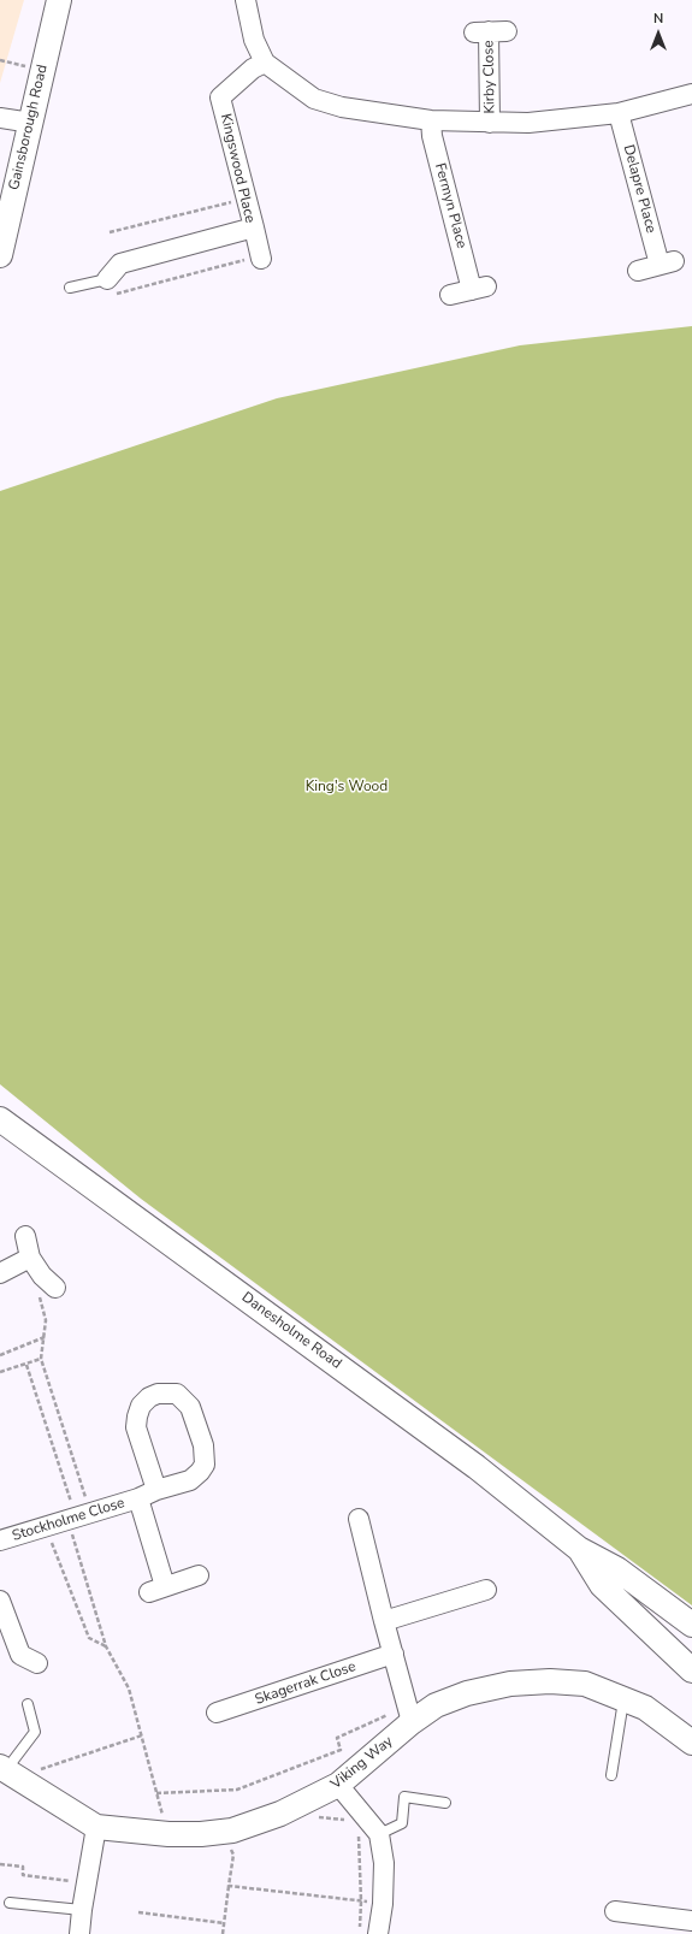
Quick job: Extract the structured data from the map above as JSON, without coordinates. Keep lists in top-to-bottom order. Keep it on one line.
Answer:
{"streets":{"street":["Kirby Close","Gainsborough Road","Kingswood Place","Delapre Place","Fermyn Place","Danesholme Road","Stockholme Close","Skagerrak Close","Viking Way"]},"parks":["King's Wood"],"north":"top"}
